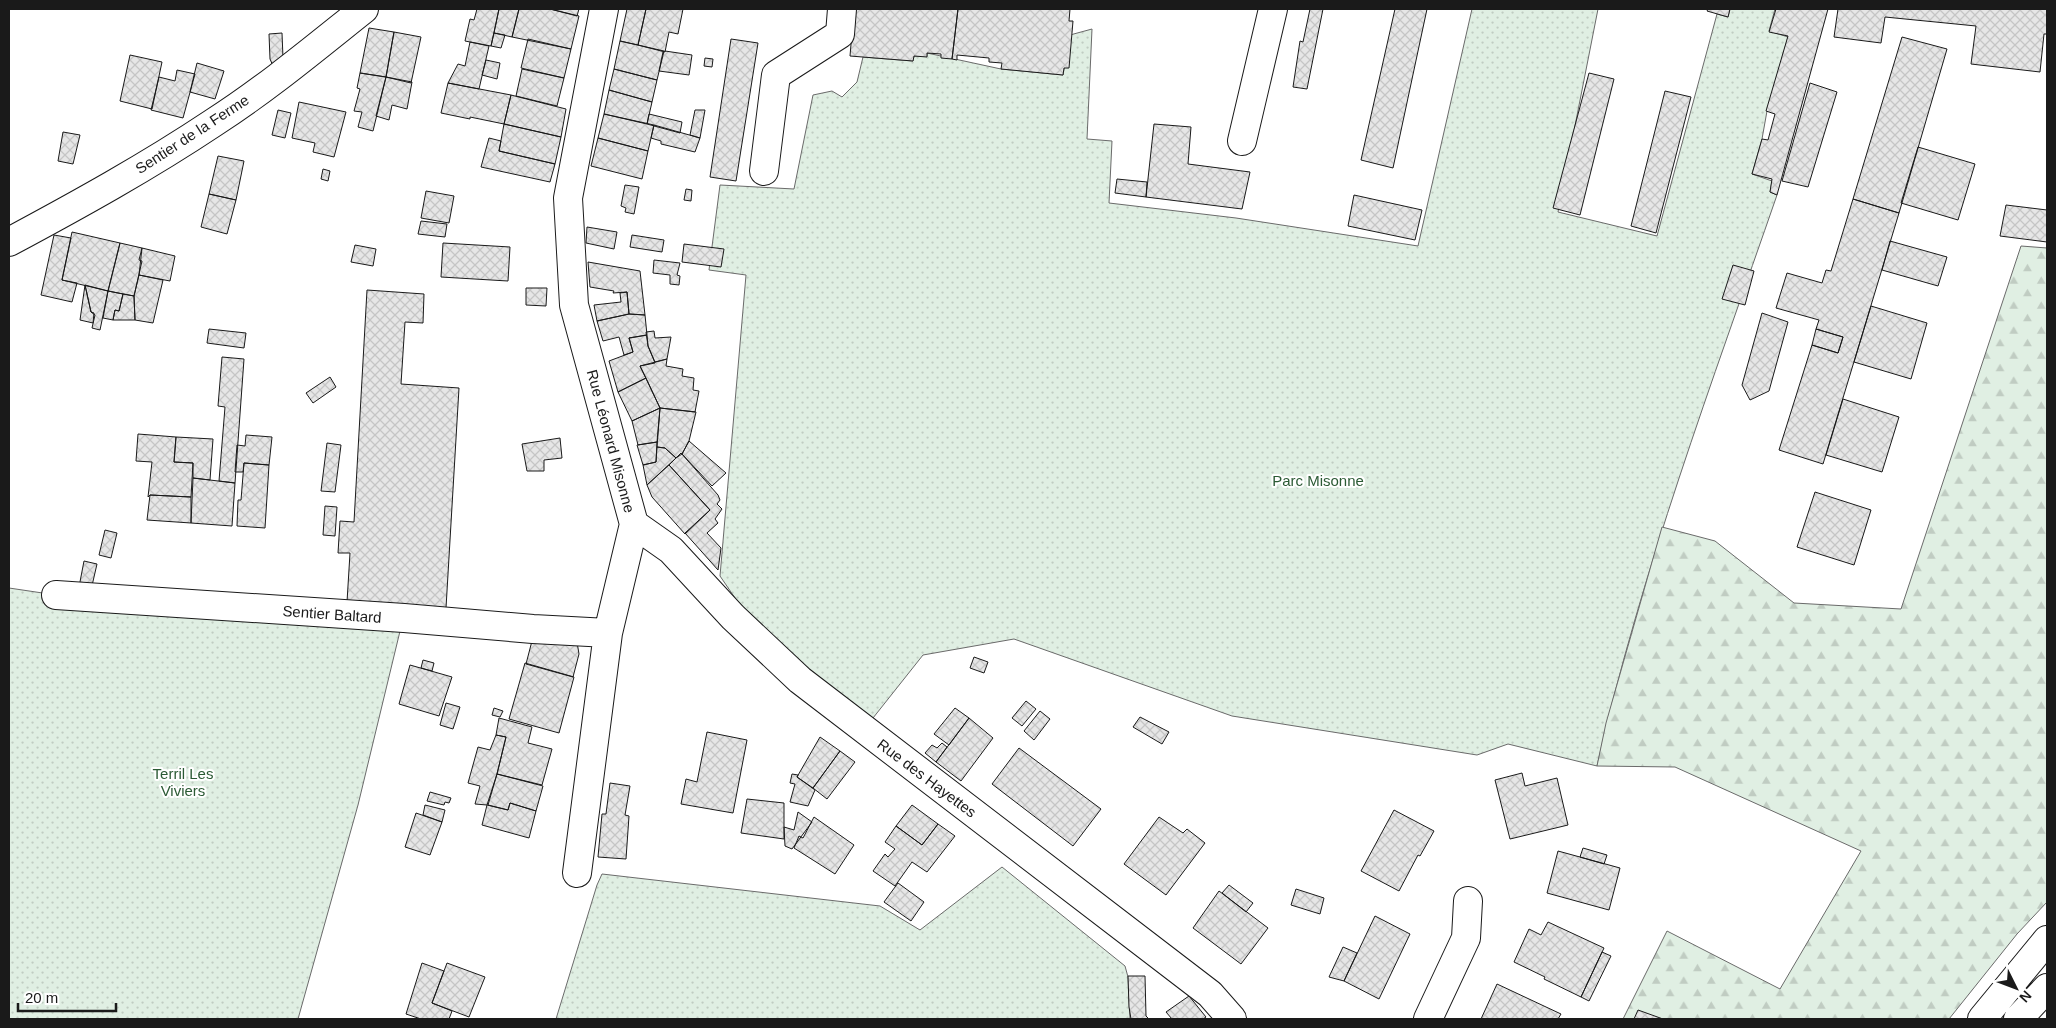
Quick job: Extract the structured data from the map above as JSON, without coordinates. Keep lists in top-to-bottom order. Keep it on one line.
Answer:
{"streets":{"main road":["Sentier de la Ferme","Rue Léonard Misonne","Sentier Baltard","Rue des Hayettes"]},"crossings":[["Rue Léonard Misonne","Sentier Baltard"],["Rue Léonard Misonne","Rue des Hayettes"]],"parks":["Parc Misonne","Terril Les Viviers"],"scale_bar":"20 m","north":"bottom right"}
